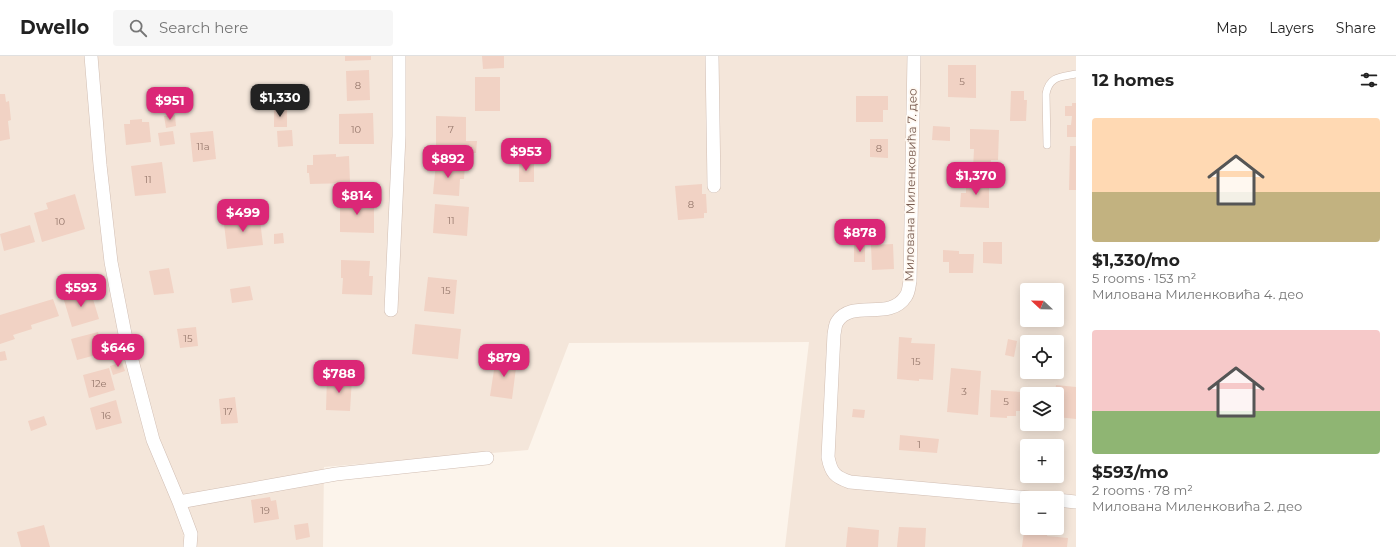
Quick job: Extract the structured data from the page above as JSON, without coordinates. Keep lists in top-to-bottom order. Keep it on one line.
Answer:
{"streets":{"street":["Милована Миленковића 7. део"]},"house_numbers":["5","8","10","7","11a","8","11","8","11","10","15","15","15","12e","3","5","17","16","1","19"],"north":"left","page":{"header":"Dwello","search":"Search here","nav":["Map","Layers","Share"],"heading":"12 homes","price":["$1,330","$951","$953","$892","$1,370","$814","$499","$878","$593","$646","$879","$788"],"list":[{"name":"$1,330/mo","note":"5 rooms · 153 m² · Милована Миленковића 4. део"},{"name":"$593/mo","note":"2 rooms · 78 m² · Милована Миленковића 2. део"}],"map_buttons":["+","−"]}}
